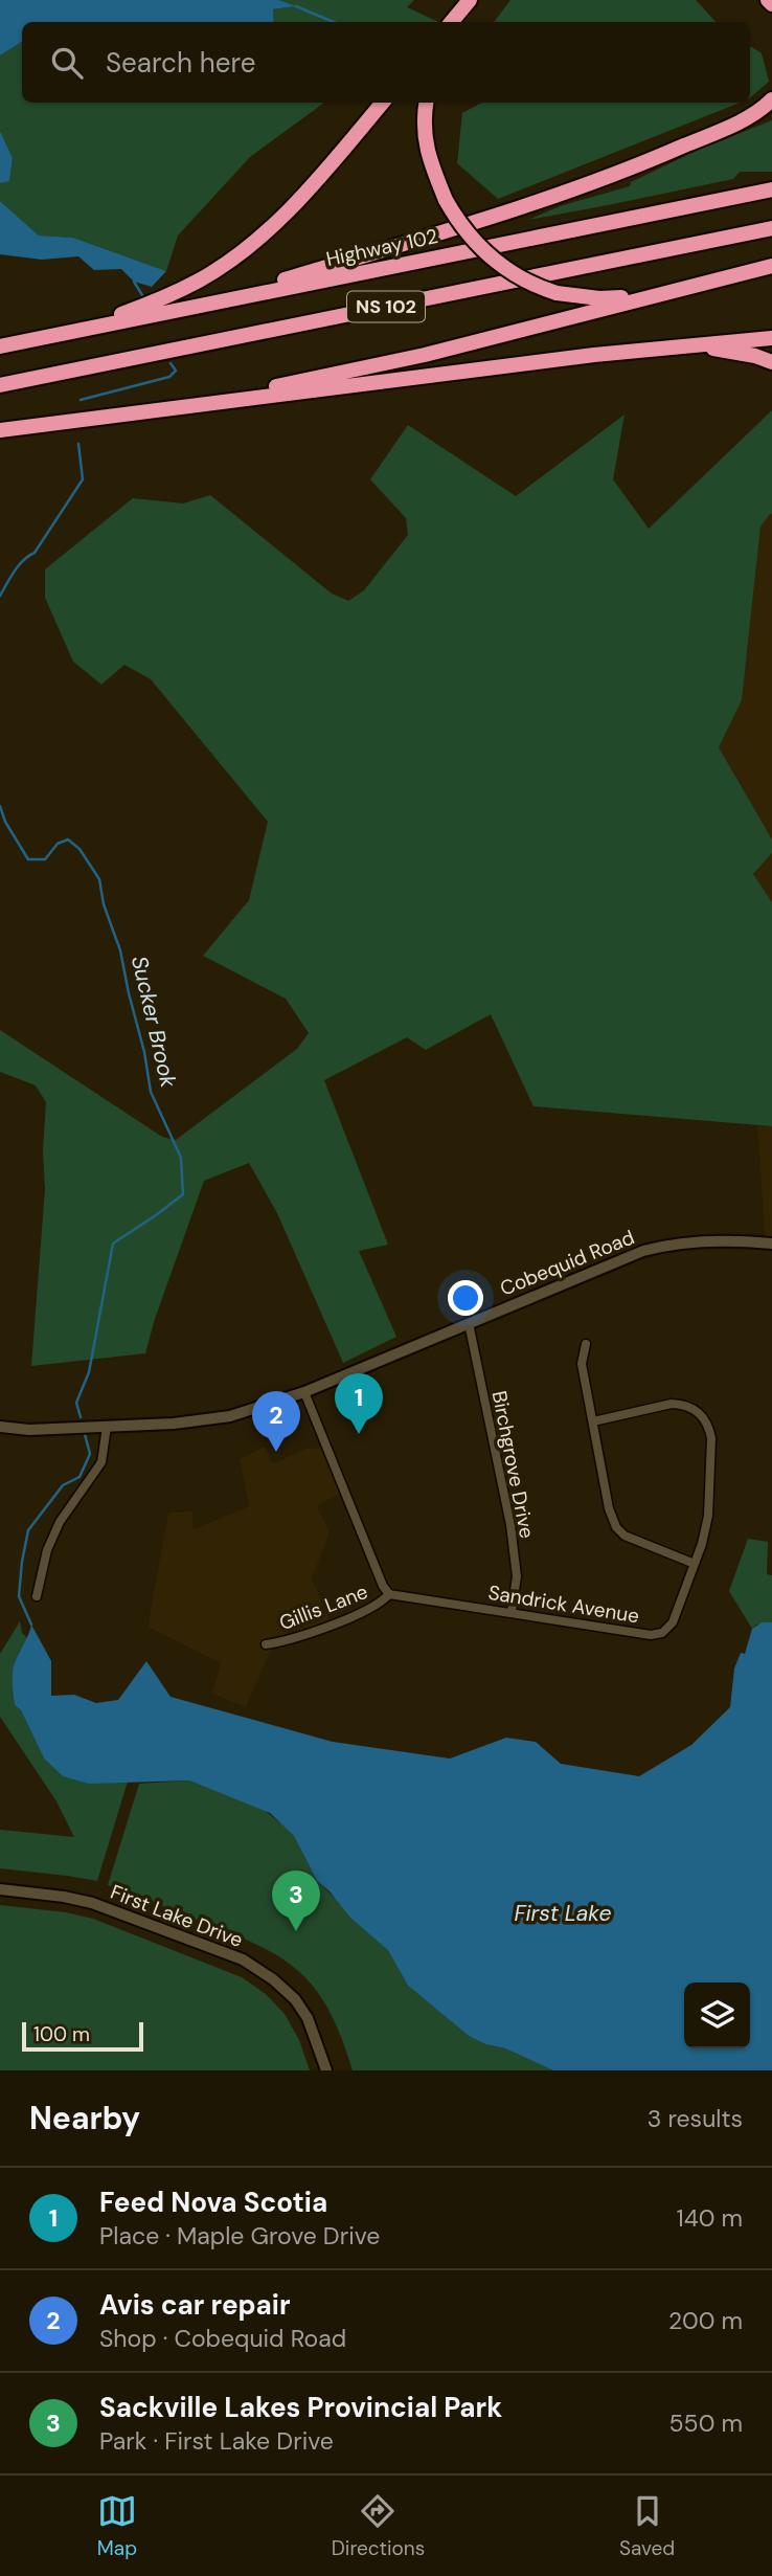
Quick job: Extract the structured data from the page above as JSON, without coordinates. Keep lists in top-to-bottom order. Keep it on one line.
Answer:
{"streets":{"highway":["Highway 102","NS 102"],"main road":["Cobequid Road","First Lake Drive"],"street":["Birchgrove Drive","Sandrick Avenue","Gillis Lane"]},"crossings":[["Cobequid Road","Birchgrove Drive"],["Birchgrove Drive","Sandrick Avenue"],["Sandrick Avenue","Gillis Lane"]],"water":["Sucker Brook","First Lake"],"scale_bar":"100 m","page":{"search":"Search here","pins":["1","2","3"],"scale":"100 m","heading":["Nearby","3 results"],"list":[{"mark":"1","name":"Feed Nova Scotia","note":"Place · Maple Grove Drive","value":"140 m"},{"mark":"2","name":"Avis car repair","note":"Shop · Cobequid Road","value":"200 m"},{"mark":"3","name":"Sackville Lakes Provincial Park","note":"Park · First Lake Drive","value":"550 m"}],"nav":["Map","Directions","Saved"]}}
